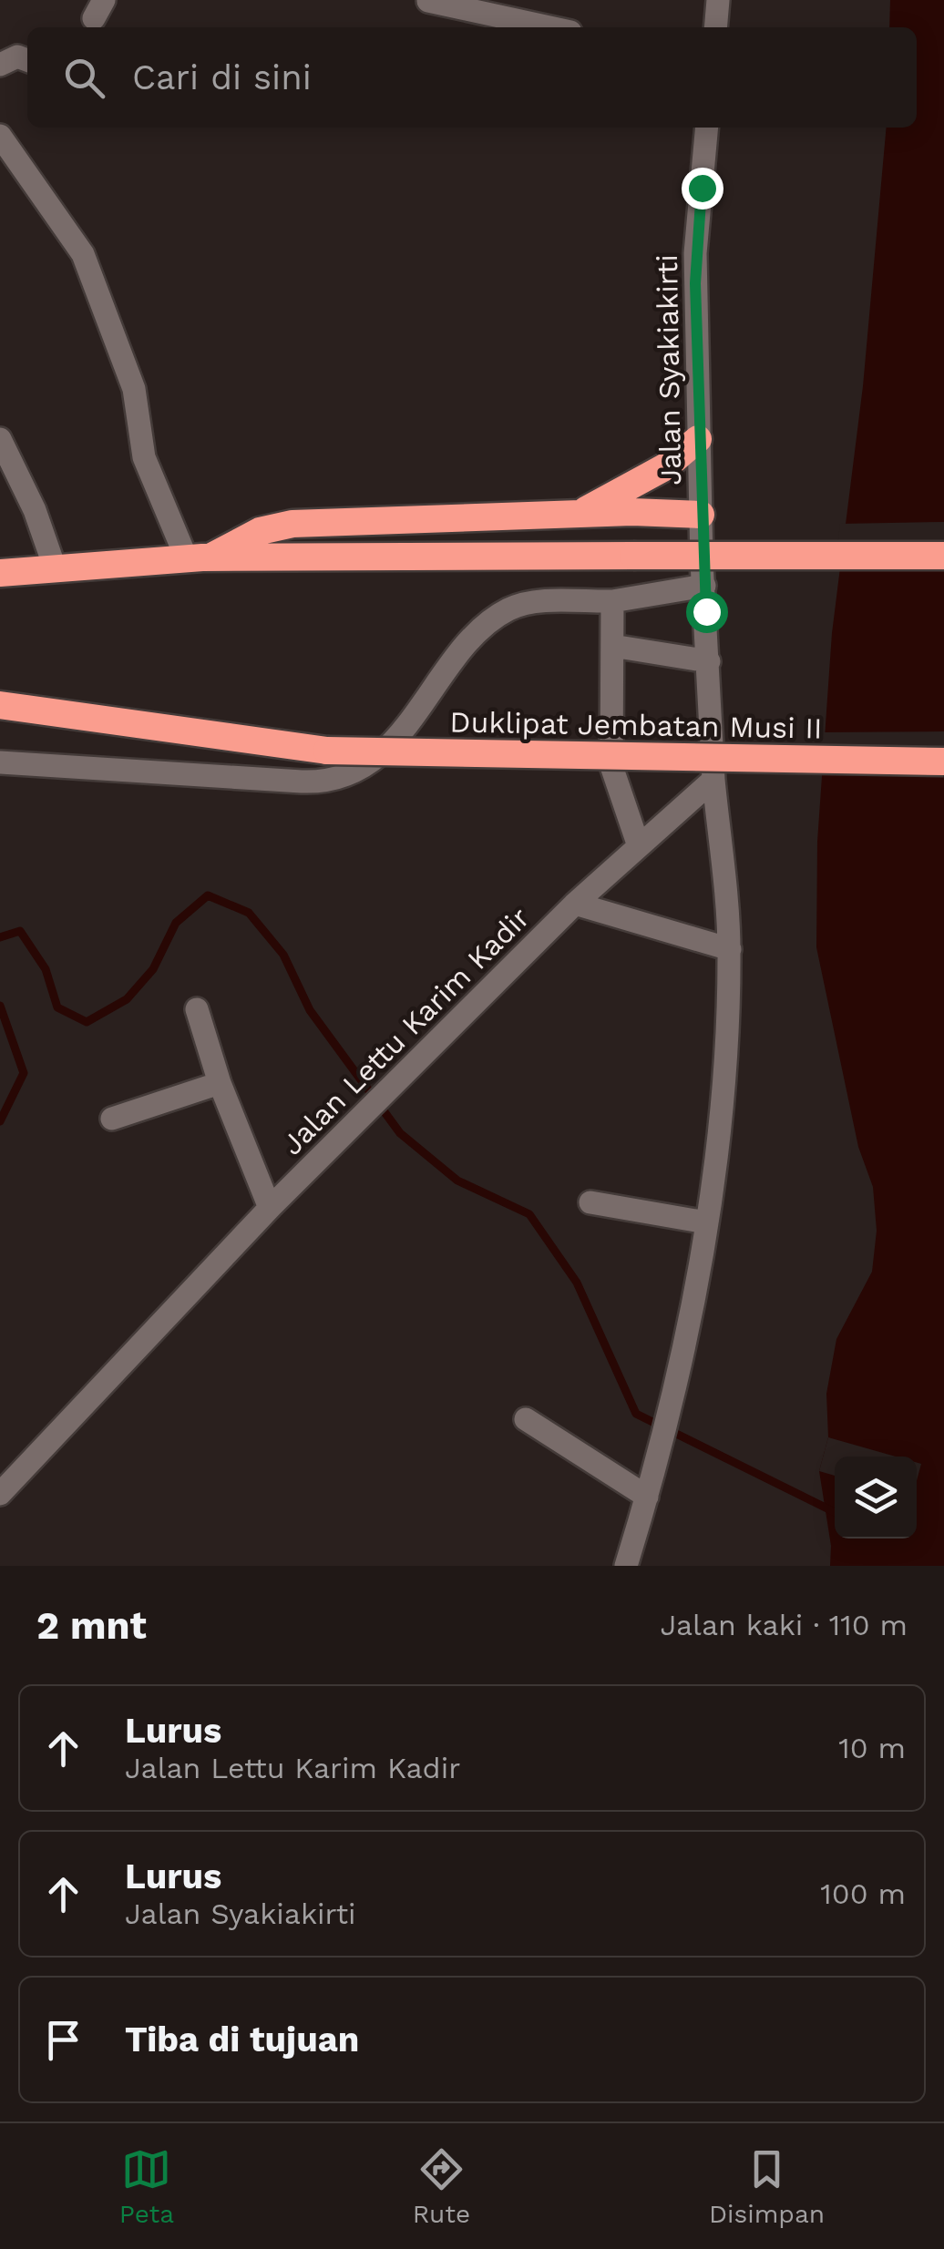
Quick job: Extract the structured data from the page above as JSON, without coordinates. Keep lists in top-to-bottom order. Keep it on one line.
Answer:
{"streets":{"highway":["Duklipat Jembatan Musi II"],"street":["Jalan Syakiakirti","Jalan Lettu Karim Kadir"]},"page":{"search":"Cari di sini","heading":["2 mnt","Jalan kaki · 110 m"],"list":[["Lurus","Jalan Lettu Karim Kadir","10 m"],["Lurus","Jalan Syakiakirti","100 m"],"Tiba di tujuan"],"nav":["Peta","Rute","Disimpan"]}}
